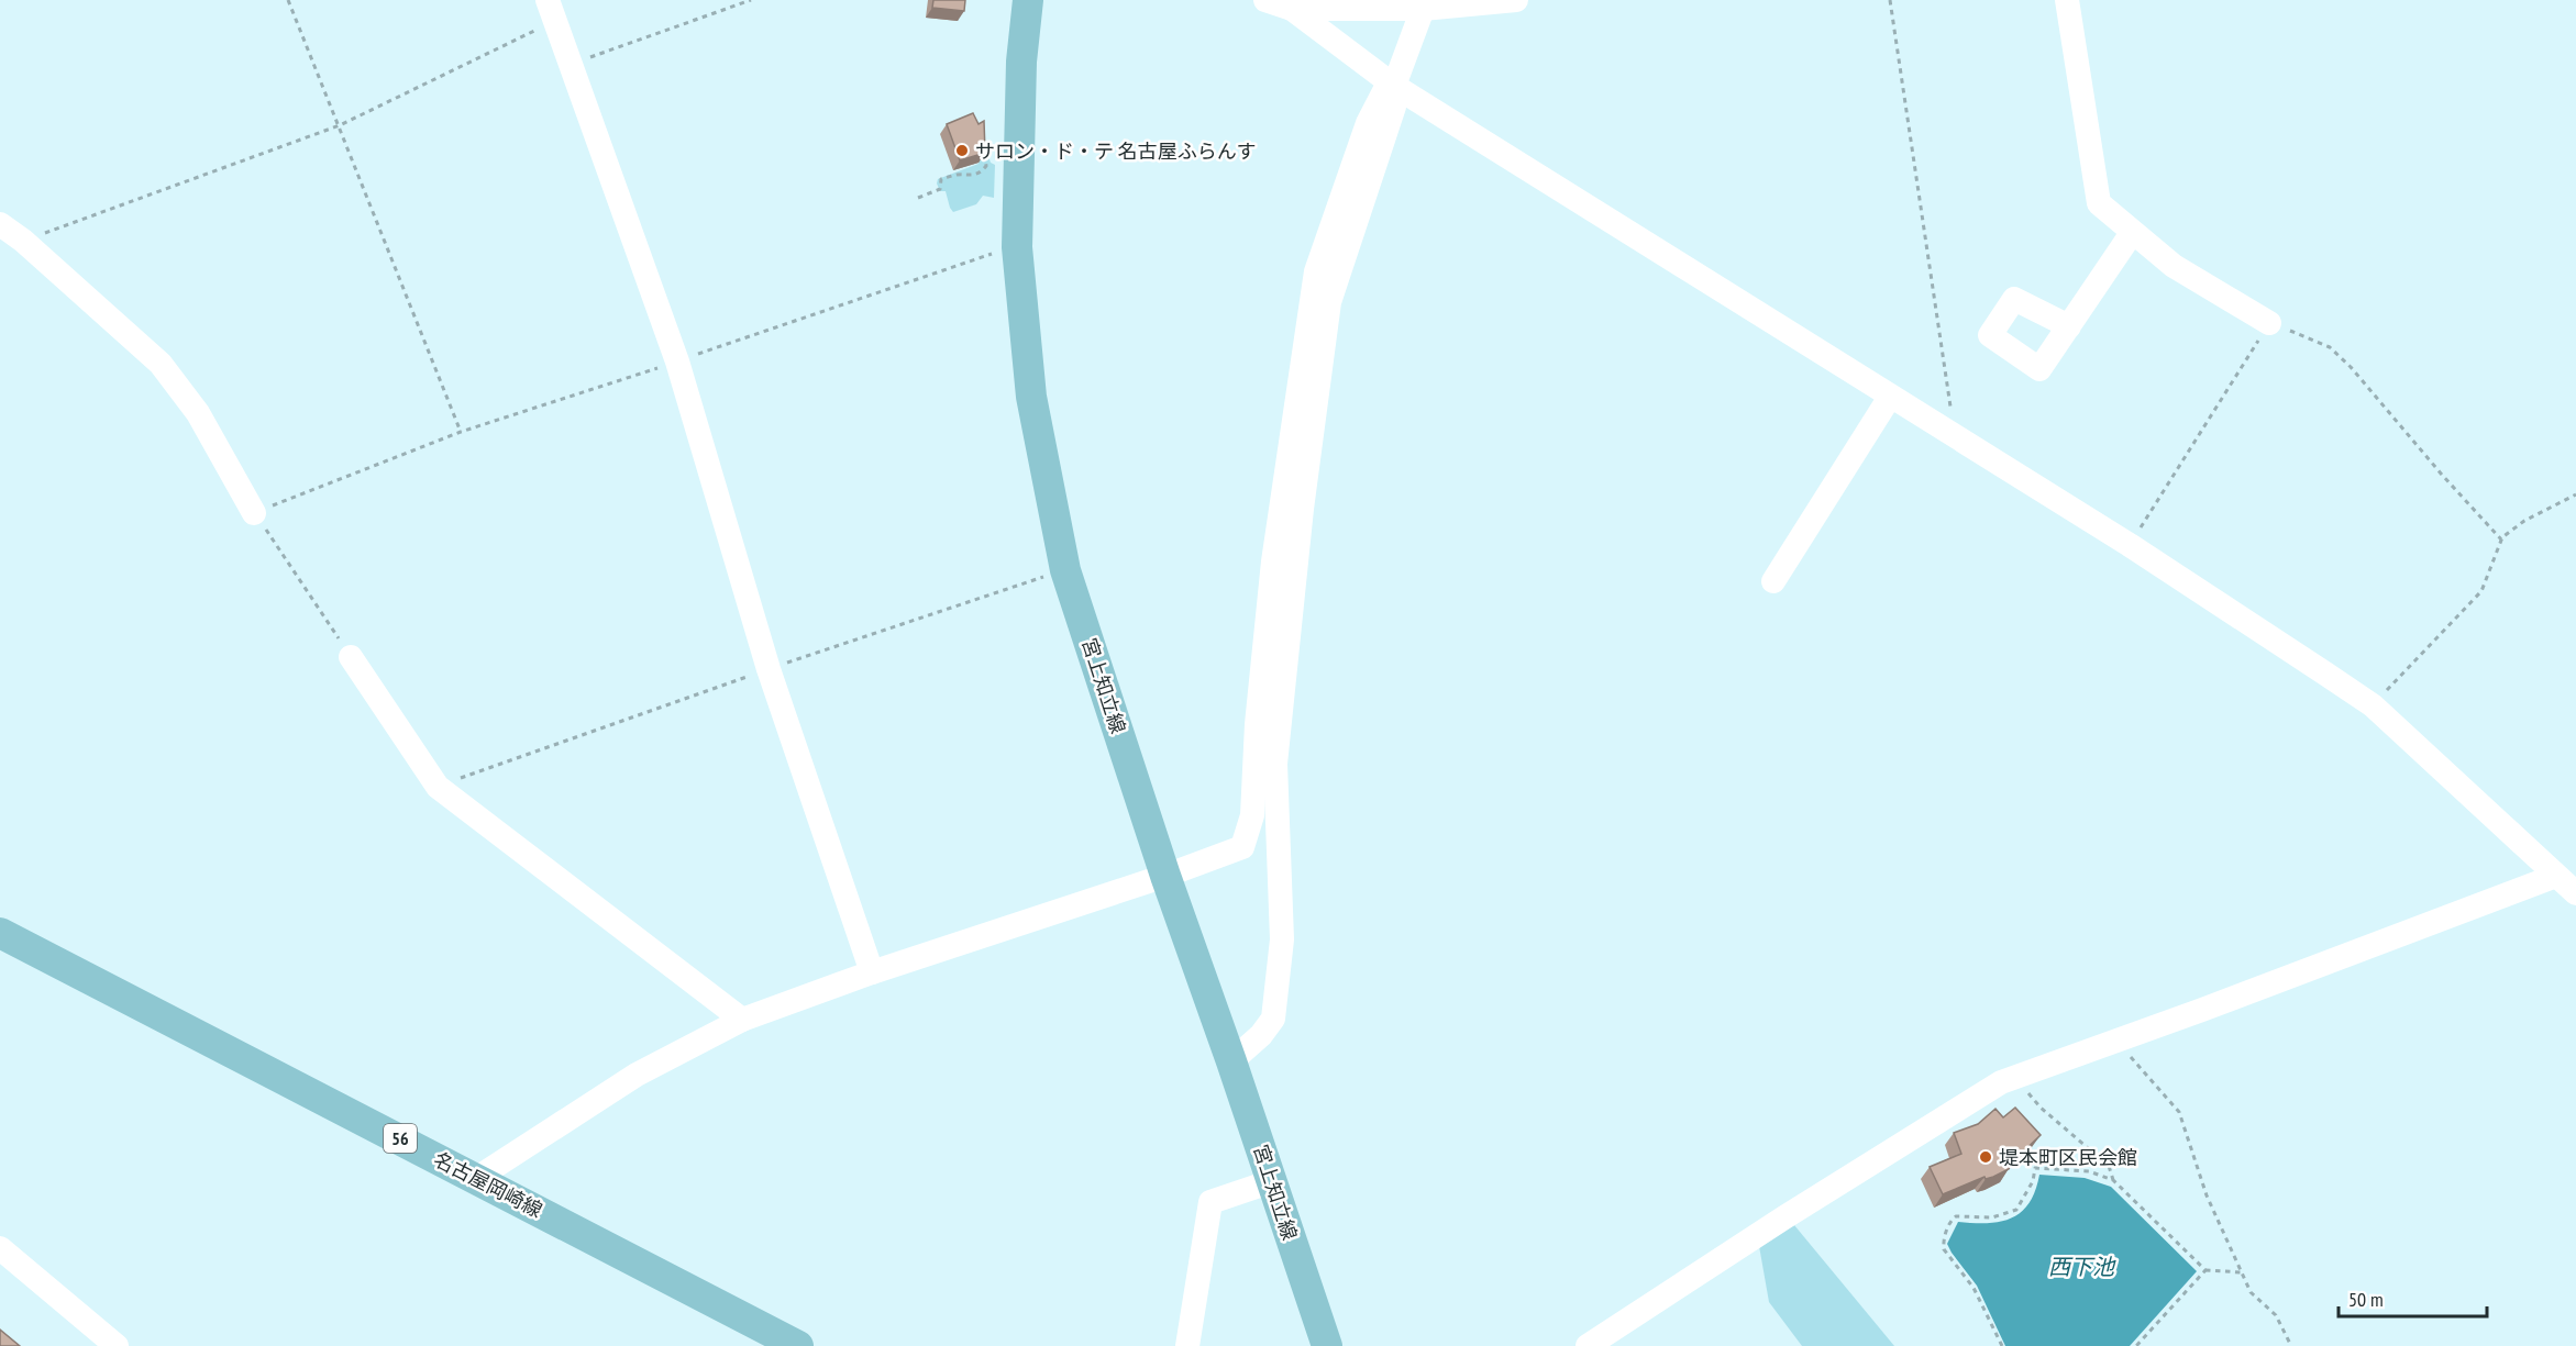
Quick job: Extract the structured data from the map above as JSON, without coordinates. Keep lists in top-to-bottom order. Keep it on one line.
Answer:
{"streets":{"main road":["宮上知立線","56","名古屋岡崎線"]},"water":["西下池"],"places":["サロン・ド・テ 名古屋ふらんす","堤本町区民会館"],"scale_bar":"50 m"}
